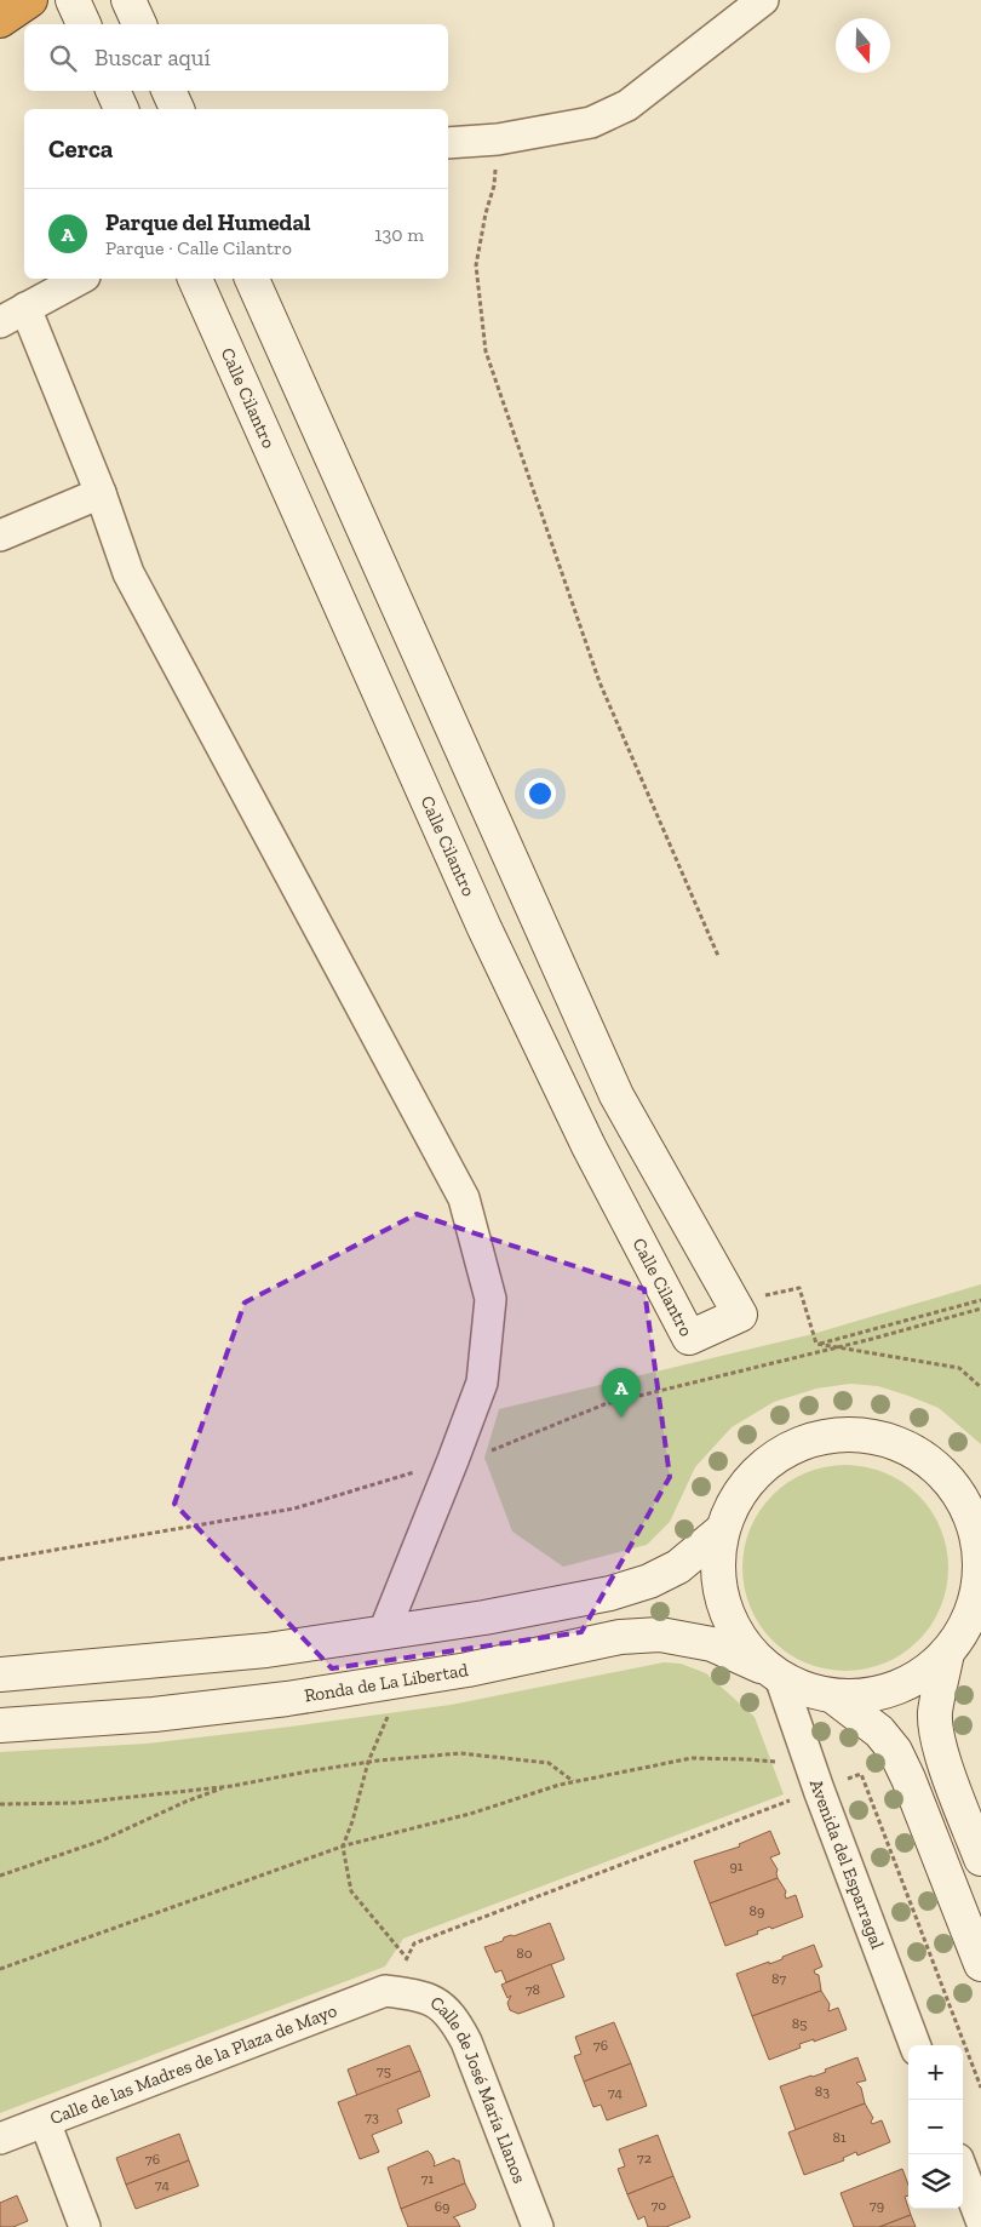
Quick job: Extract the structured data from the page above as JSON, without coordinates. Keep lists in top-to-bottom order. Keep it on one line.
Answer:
{"streets":{"main road":["Calle Cilantro","Ronda de La Libertad"],"street":["Avenida del Esparragal","Calle de las Madres de la Plaza de Mayo","Calle de José María Llanos"]},"crossings":[["Ronda de La Libertad","Avenida del Esparragal"],["Calle de las Madres de la Plaza de Mayo","Calle de José María Llanos"]],"house_numbers":["91","89","80","87","78","85","76","75","83","74","73","81","72","76","71","74","70","79","69"],"north":"bottom","page":{"search":"Buscar aquí","heading":"Cerca","list":[{"mark":"A","name":"Parque del Humedal","note":"Parque · Calle Cilantro","value":"130 m"}],"pins":"A","map_buttons":["+","−"]}}
